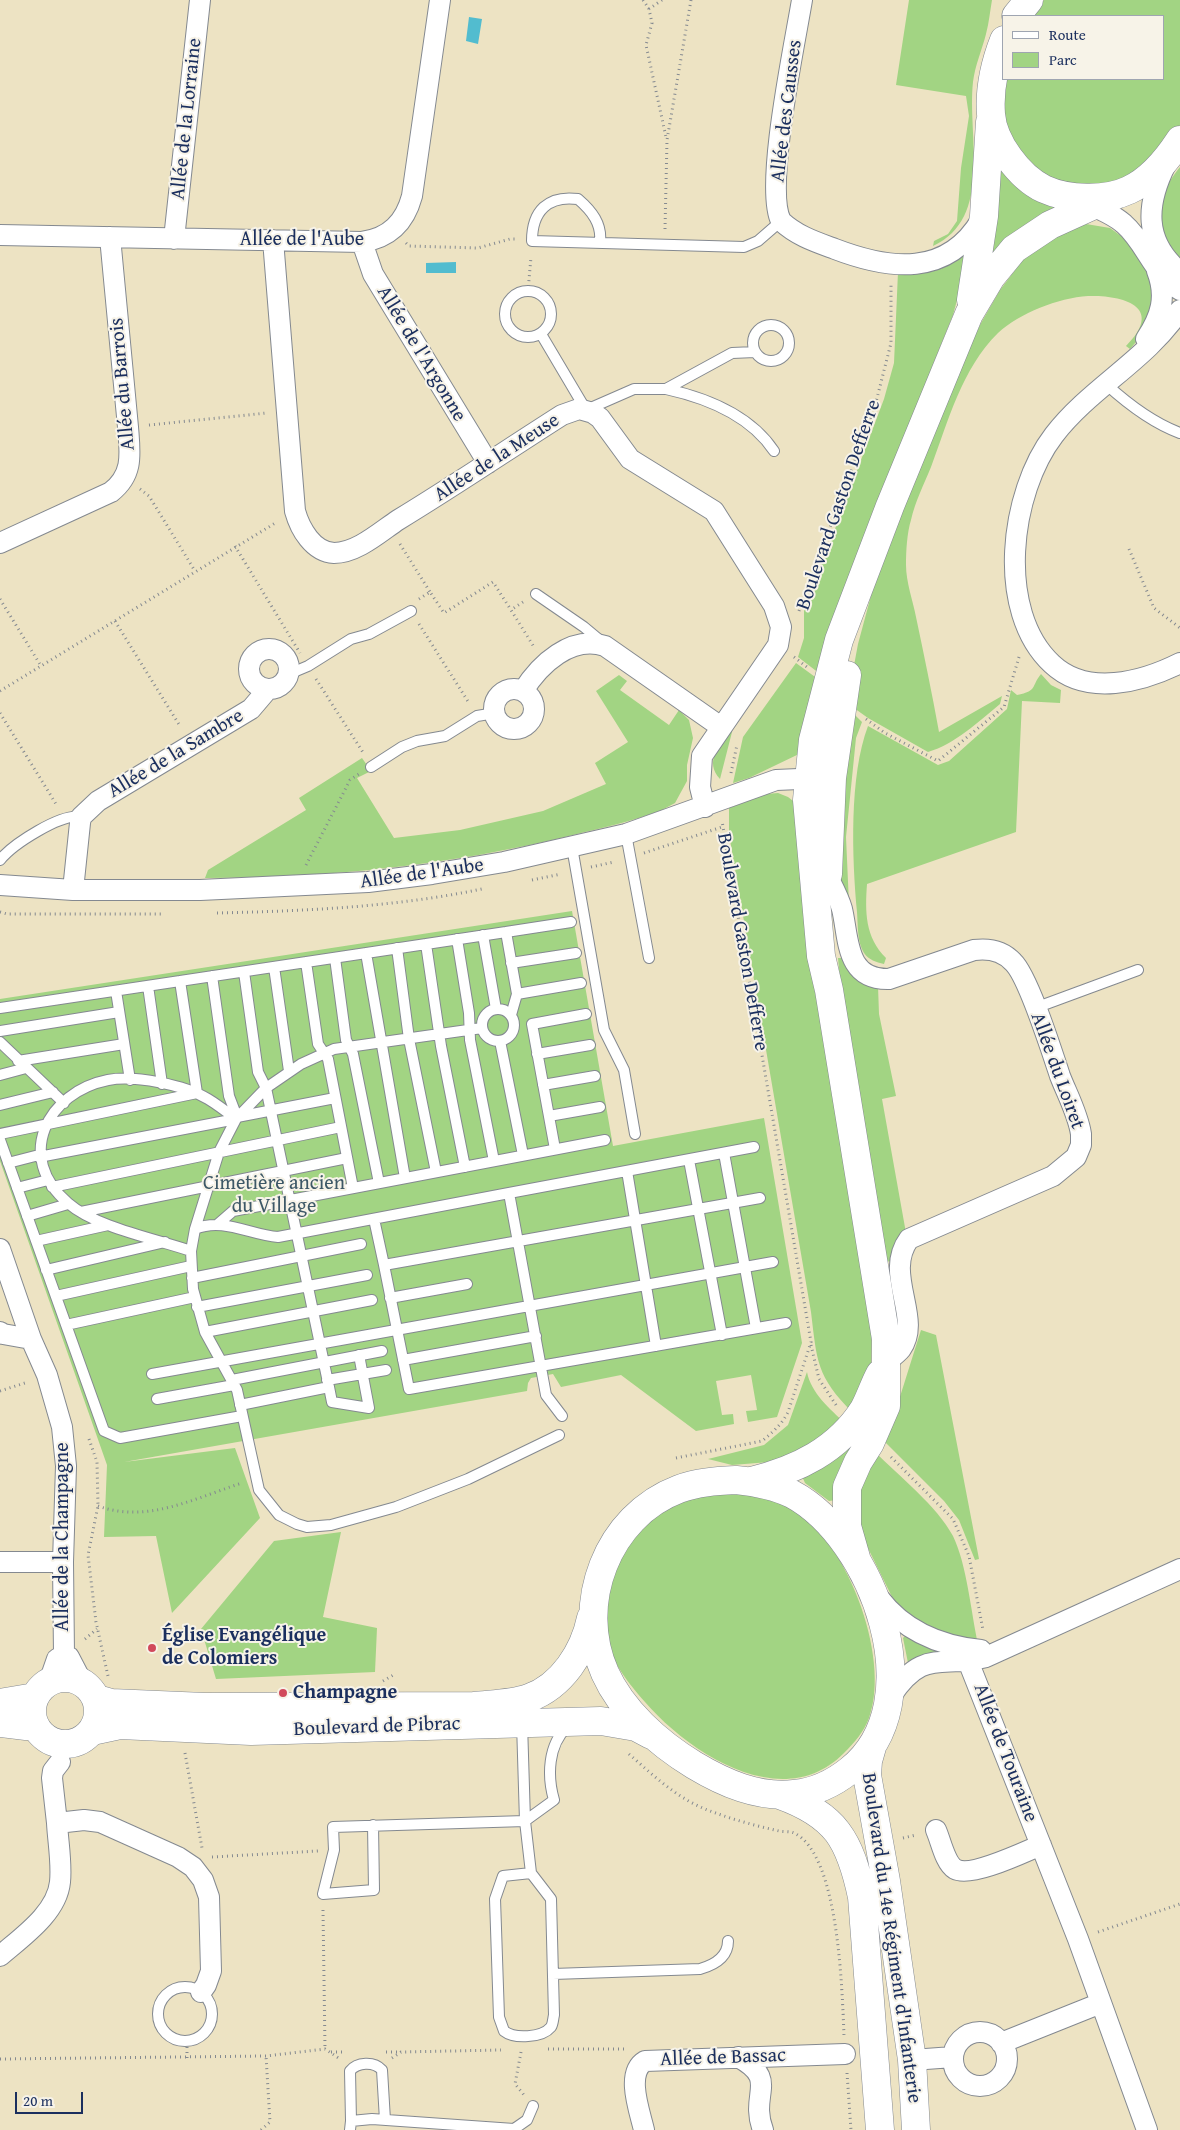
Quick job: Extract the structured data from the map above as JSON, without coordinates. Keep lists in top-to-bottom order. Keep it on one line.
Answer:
{"streets":{"street":["Allée des Causses","Allée de la Lorraine","Allée de l'Aube","Allée de l'Argonne","Allée du Barrois","Allée de la Meuse","Allée de la Sambre","Allée du Loiret","Allée de la Champagne","Boulevard de Pibrac","Allée de Touraine","Boulevard du 14e Régiment d'Infanterie","Allée de Bassac"],"path":["Boulevard Gaston Defferre"]},"crossings":[["Allée de la Lorraine","Allée de l'Aube"],["Allée de l'Aube","Allée de l'Argonne"],["Allée de l'Aube","Allée du Barrois"],["Allée de l'Aube","Allée de la Meuse"],["Allée de l'Aube","Boulevard Gaston Defferre"],["Allée de l'Argonne","Allée de la Meuse"],["Allée de la Champagne","Boulevard de Pibrac"]],"parks":["Cimetière ancien du Village"],"places":["Église Evangélique de Colomiers","Champagne"],"legend":["Route","Parc"],"scale_bar":"20 m"}
